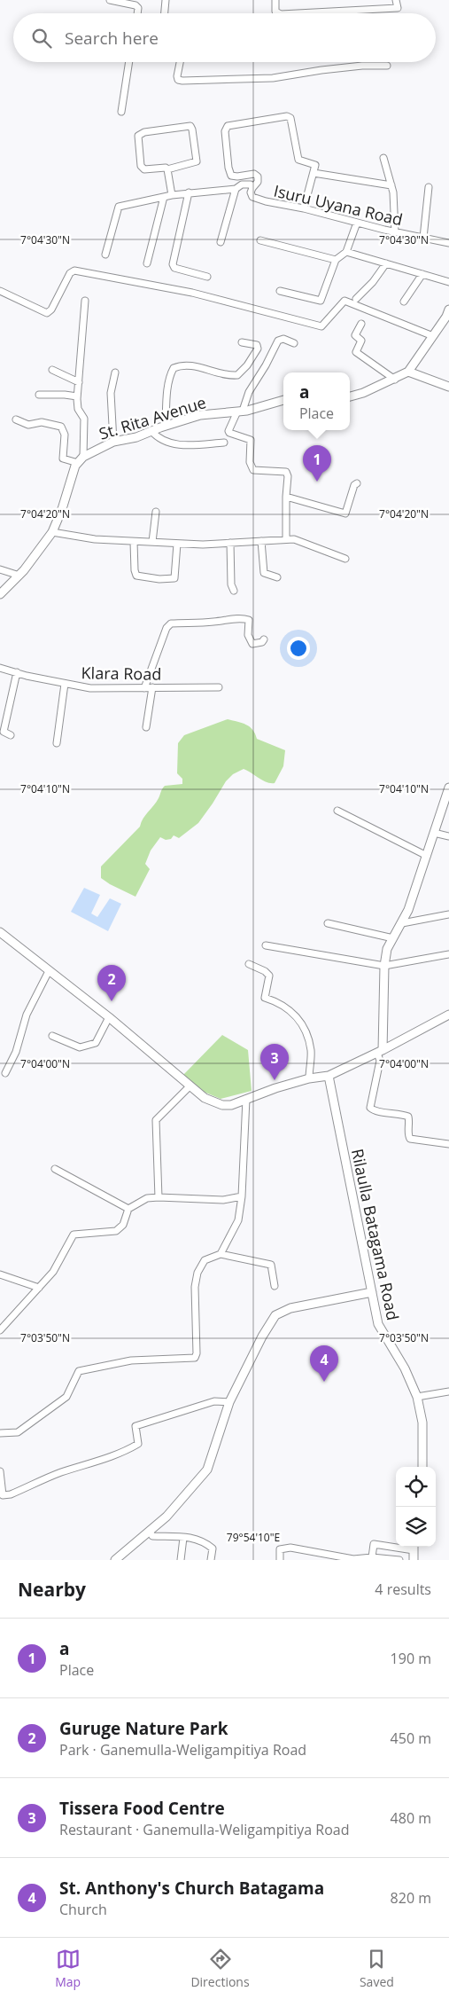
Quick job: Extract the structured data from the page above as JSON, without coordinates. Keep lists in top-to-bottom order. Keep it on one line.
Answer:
{"streets":{"street":["Isuru Uyana Road","St. Rita Avenue","Klara Road","Rilaulla Batagama Road"]},"page":{"search":"Search here","popup":["a","Place"],"pins":["1","2","3","4"],"heading":["Nearby","4 results"],"list":[{"mark":"1","name":"a","note":"Place","value":"190 m"},{"mark":"2","name":"Guruge Nature Park","note":"Park · Ganemulla-Weligampitiya Road","value":"450 m"},{"mark":"3","name":"Tissera Food Centre","note":"Restaurant · Ganemulla-Weligampitiya Road","value":"480 m"},{"mark":"4","name":"St. Anthony's Church Batagama","note":"Church","value":"820 m"}],"nav":["Map","Directions","Saved"]},"coordinates":["7°04'30\"N","7°04'20\"N","7°04'10\"N","7°04'00\"N","7°03'50\"N","79°54'10\"E"]}
